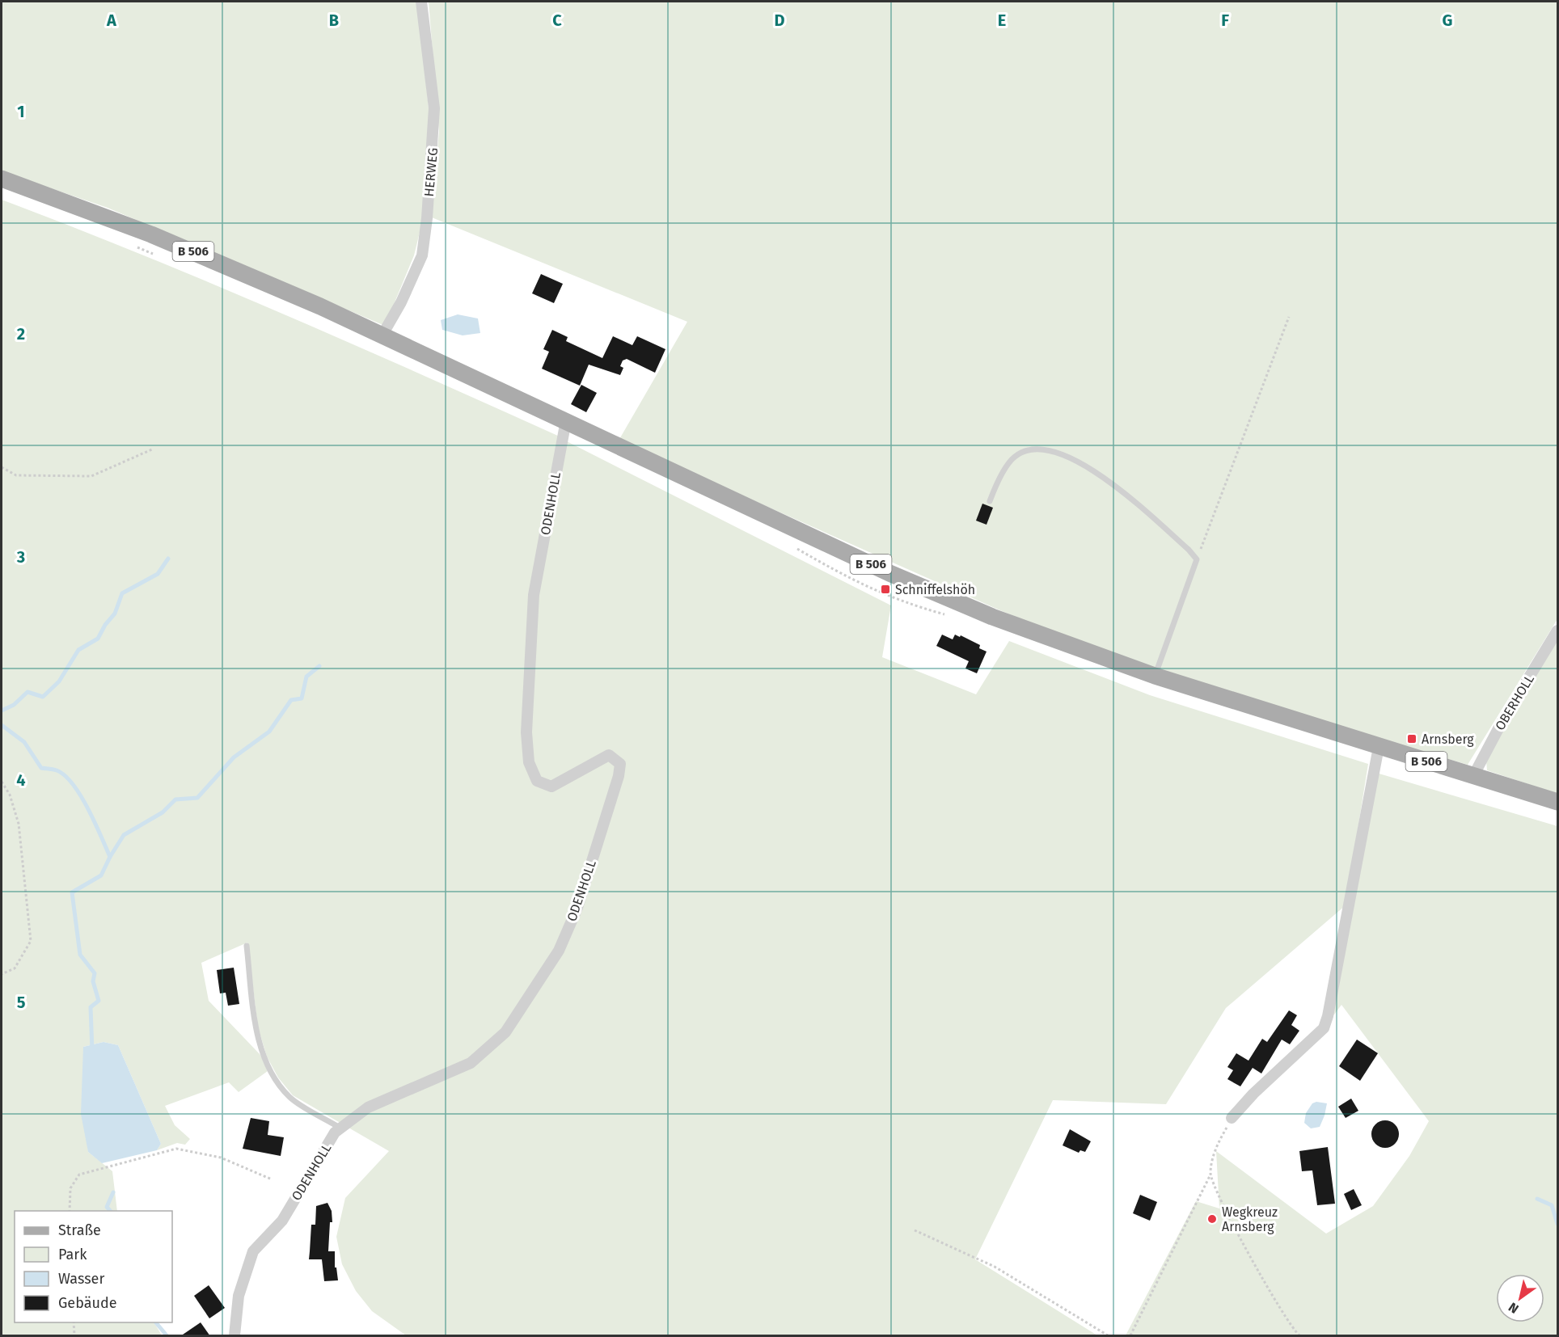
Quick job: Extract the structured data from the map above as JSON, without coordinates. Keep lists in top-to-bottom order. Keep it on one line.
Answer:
{"streets":{"main road":["B 506"],"street":["HERWEG","ODENHOLL","OBERHOLL"]},"crossings":[["HERWEG","B 506"],["B 506","ODENHOLL"],["B 506","OBERHOLL"]],"places":{"transit":["Schniffelshöh","Arnsberg"],"other":["Wegkreuz Arnsberg"]},"legend":["Straße","Park","Wasser","Gebäude"],"north":"bottom left","grid":{"columns":["A","B","C","D","E","F","G"],"rows":["1","2","3","4","5"]}}
